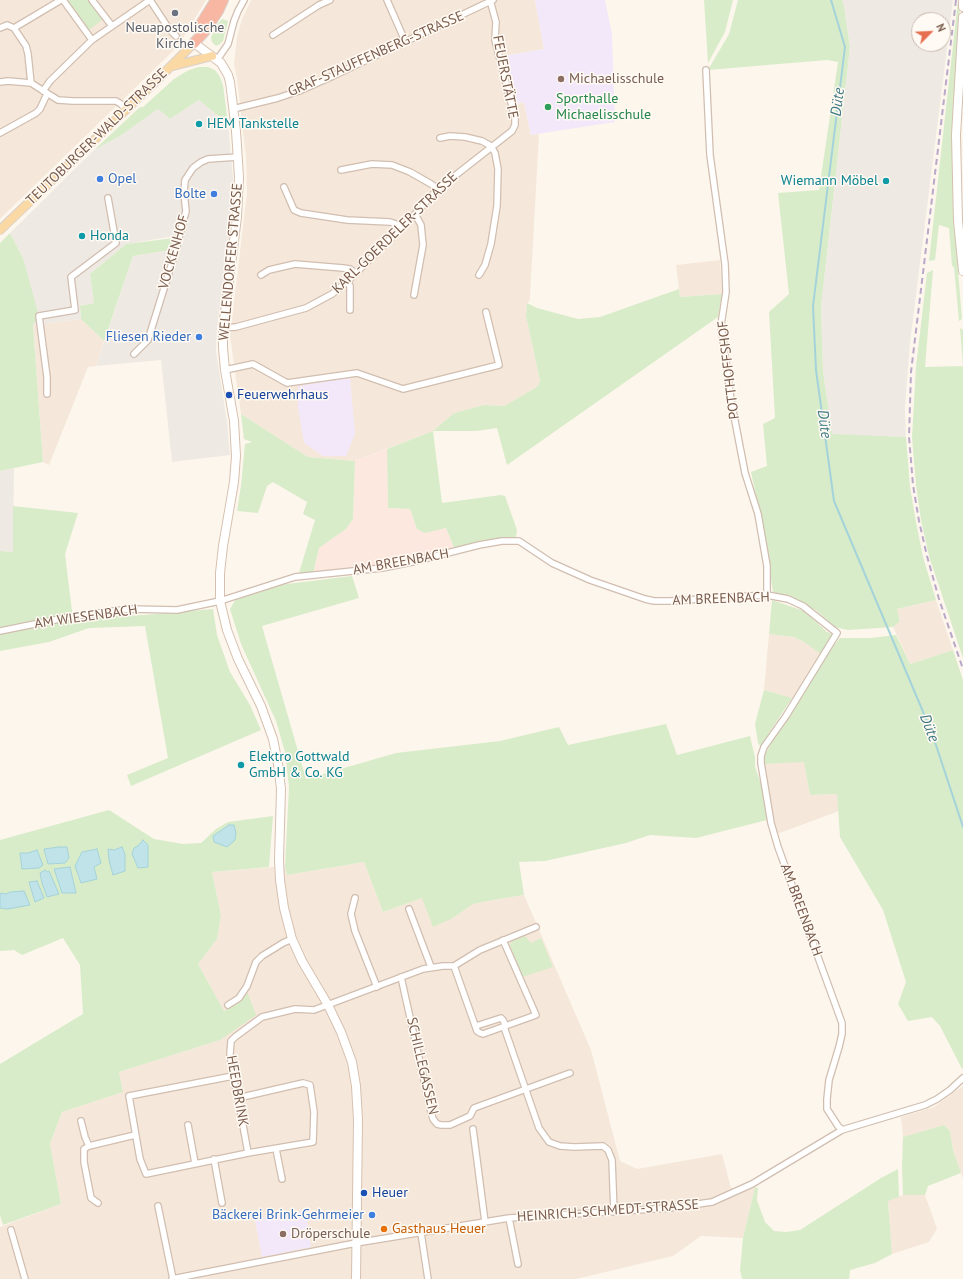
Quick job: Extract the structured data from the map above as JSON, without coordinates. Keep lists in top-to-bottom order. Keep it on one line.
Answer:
{"streets":{"main road":["TEUTOBURGER-WALD-STRASSE"],"street":["GRAF-STAUFFENBERG-STRASSE","FEUERSTÄTTE","KARL-GOERDELER-STRASSE","VOCKENHOF","WELLENDORFER STRASSE","POTTHOFFSHOF","AM BREENBACH","AM WIESENBACH","SCHILLEGASSEN","HEEDBRINK","HEINRICH-SCHMEDT-STRASSE"]},"crossings":[["GRAF-STAUFFENBERG-STRASSE","FEUERSTÄTTE"],["GRAF-STAUFFENBERG-STRASSE","WELLENDORFER STRASSE"],["FEUERSTÄTTE","KARL-GOERDELER-STRASSE"],["TEUTOBURGER-WALD-STRASSE","WELLENDORFER STRASSE"],["KARL-GOERDELER-STRASSE","WELLENDORFER STRASSE"],["VOCKENHOF","WELLENDORFER STRASSE"],["WELLENDORFER STRASSE","AM BREENBACH"],["WELLENDORFER STRASSE","AM WIESENBACH"],["WELLENDORFER STRASSE","HEEDBRINK"],["WELLENDORFER STRASSE","HEINRICH-SCHMEDT-STRASSE"],["POTTHOFFSHOF","AM BREENBACH"],["AM BREENBACH","AM WIESENBACH"],["AM BREENBACH","HEINRICH-SCHMEDT-STRASSE"]],"water":["Düte"],"places":["Neuapostolische Kirche","Michaelisschule","Sporthalle Michaelisschule","HEM Tankstelle","Opel","Wiemann Möbel","Bolte","Honda","Fliesen Rieder","Feuerwehrhaus","Elektro Gottwald GmbH & Co. KG","Heuer","Bäckerei Brink-Gehrmeier","Gasthaus Heuer","Dröperschule"],"north":"top right"}
